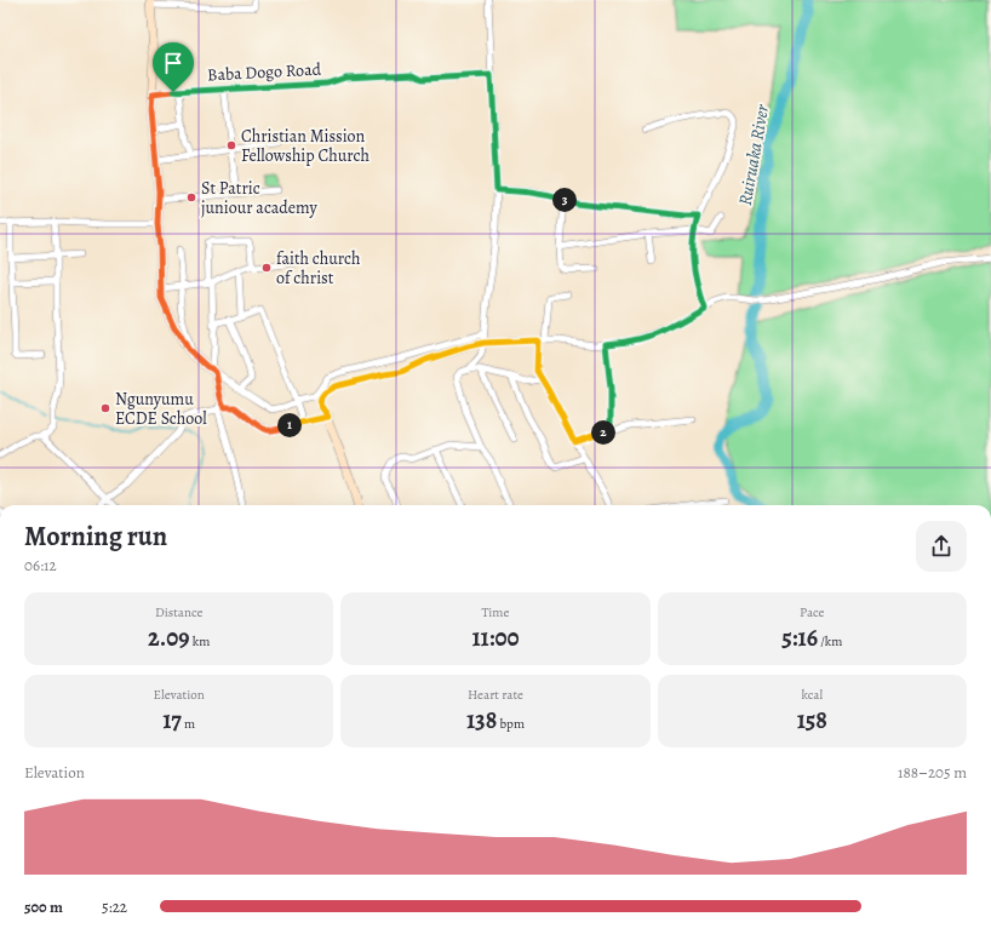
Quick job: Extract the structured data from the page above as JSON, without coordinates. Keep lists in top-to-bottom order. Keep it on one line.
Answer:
{"streets":{"street":["Baba Dogo Road"]},"water":["Ruiruaka River"],"places":["Christian Mission Fellowship Church","St Patric juniour academy","faith church of christ","Ngunyumu ECDE School"],"page":{"pins":["3","1","2"],"heading":["Morning run","06:12"],"stats":[["Distance","2.09 km"],["Time","11:00"],["Pace","5:16 /km"],["Elevation","17 m"],["Heart rate","138 bpm"],["kcal","158"]],"chart":["Elevation","188–205 m"],"list":[{"name":"500 m","note":"5:22"}]}}
